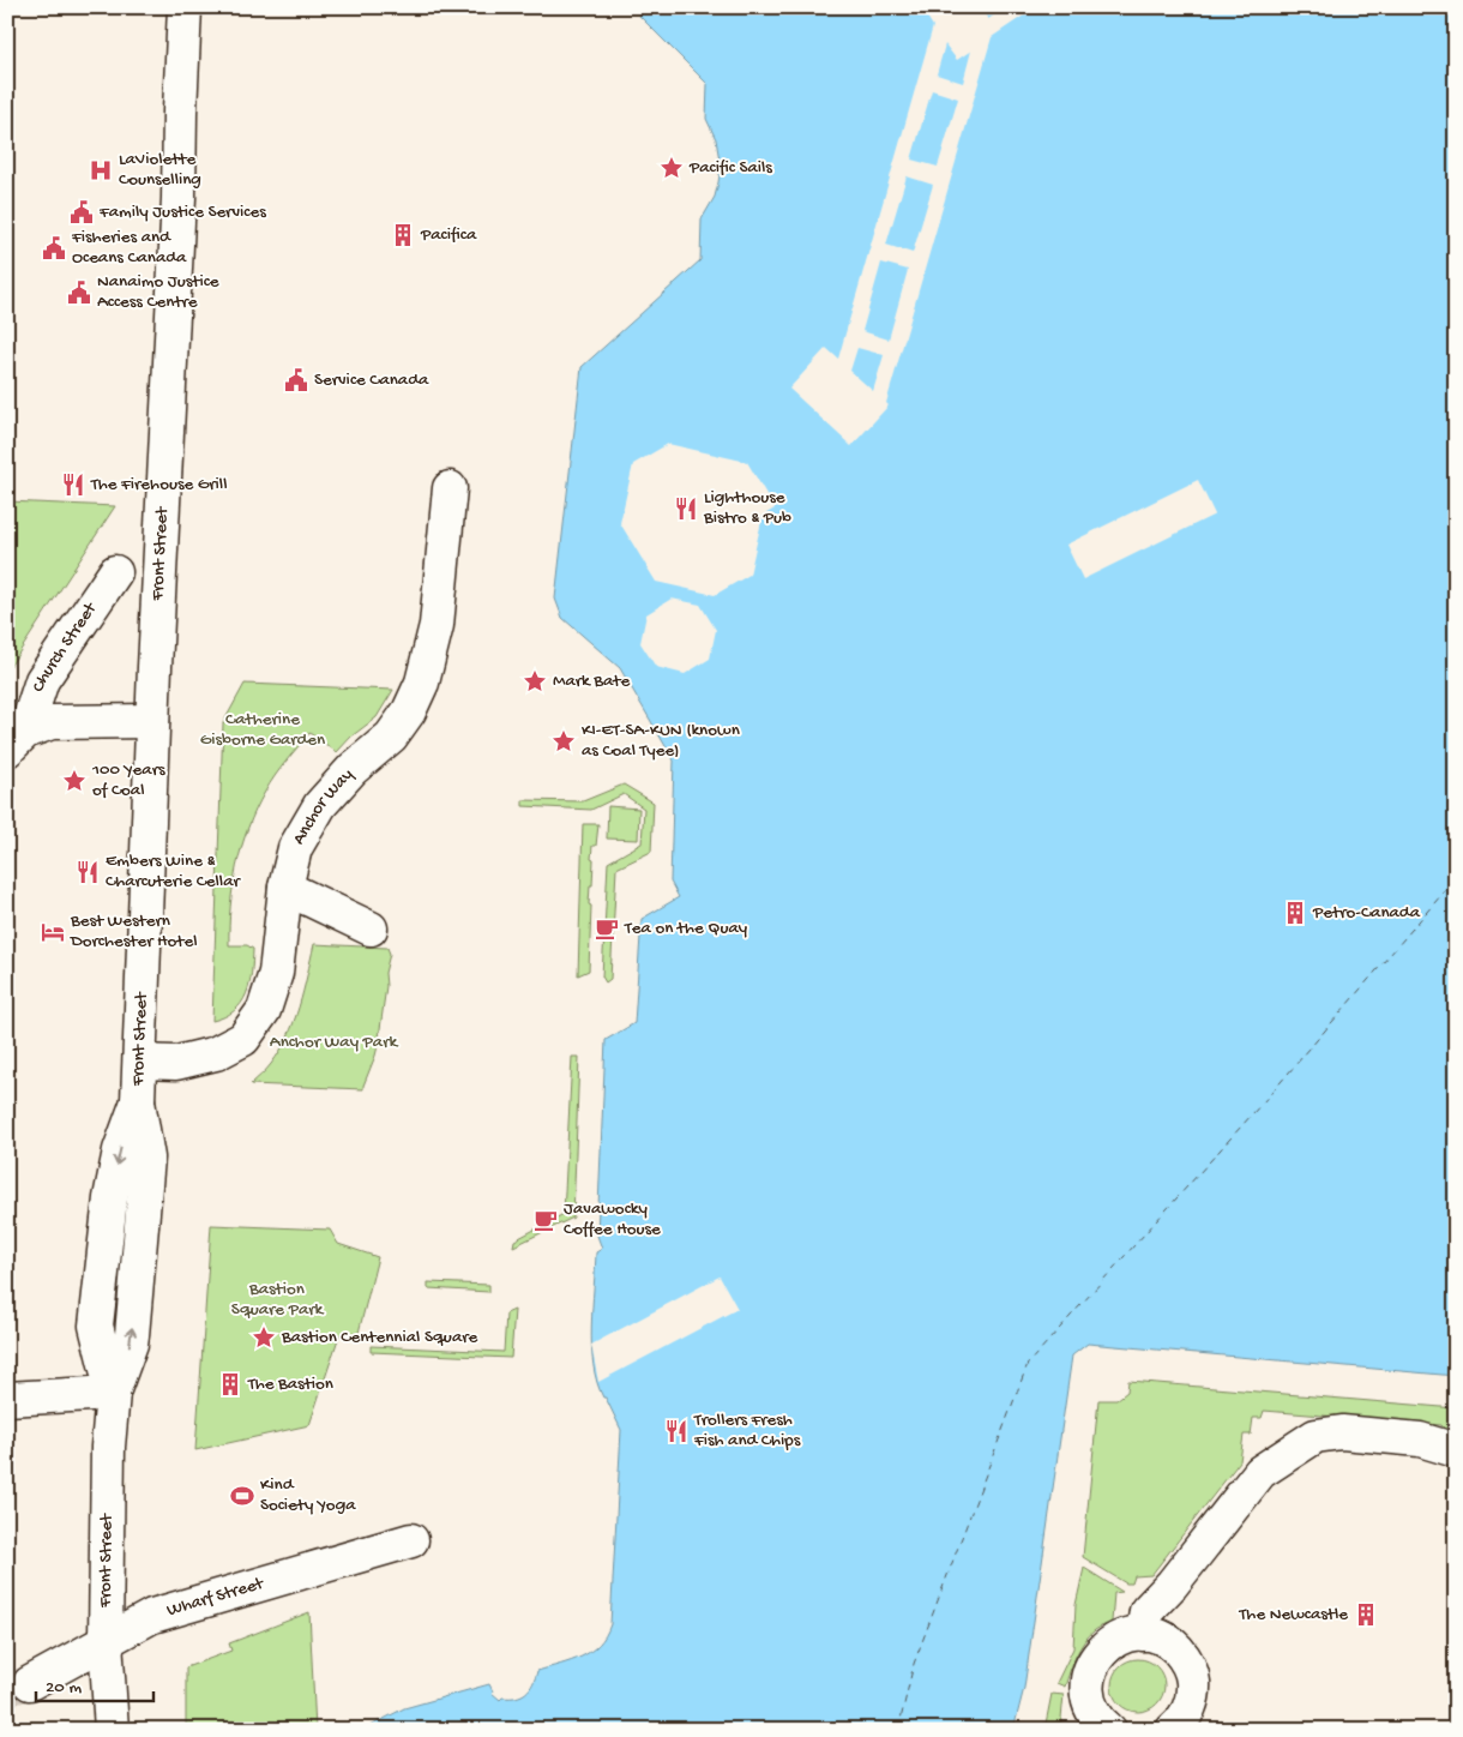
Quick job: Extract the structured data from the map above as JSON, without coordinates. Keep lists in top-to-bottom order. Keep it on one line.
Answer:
{"streets":{"street":["Front Street","Church Street","Anchor Way","Wharf Street"]},"crossings":[["Front Street","Church Street"],["Front Street","Anchor Way"],["Front Street","Wharf Street"]],"parks":["Catherine Gisborne Garden","Anchor Way Park","Bastion Square Park"],"places":{"place":["Pacific Sails","Mark Bate","KI-ET-SA-KUN (known as Coal Tyee)","100 Years of Coal","Bastion Centennial Square"],"hospital":["LaViolette Counselling"],"public building":["Family Justice Services","Fisheries and Oceans Canada","Nanaimo Justice Access Centre","Service Canada"],"building":["Pacifica","Petro-Canada","The Bastion","The Newcastle"],"restaurant":["The Firehouse Grill","Lighthouse Bistro & Pub","Embers Wine & Charcuterie Cellar","Trollers Fresh Fish and Chips"],"cafe":["Tea on the Quay","Javawocky Coffee House"],"hotel":["Best Western Dorchester Hotel"],"sports":["Kind Society Yoga"]},"scale_bar":"20 m"}
